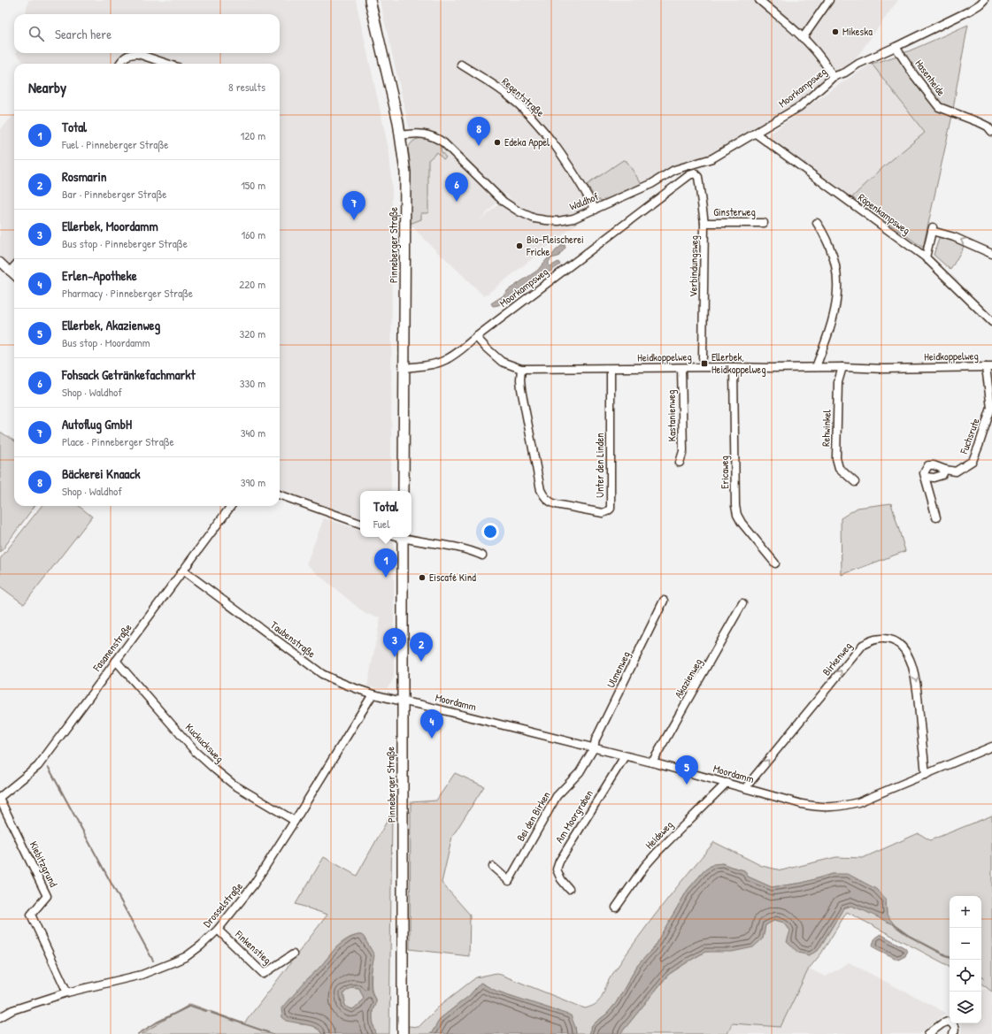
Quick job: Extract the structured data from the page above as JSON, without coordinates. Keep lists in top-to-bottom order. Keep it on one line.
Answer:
{"streets":{"main road":["Pinneberger Straße"],"street":["Hasenheide","Moorkampsweg","Regentstraße","Waldhof","Ginsterweg","Röpenkampsweg","Verbindungsweg","Heidkoppelweg","Kastanienweg","Rehwinkel","Fuchsrute","Unter den Linden","Ericaweg","Taubenstraße","Fasanenstraße","Birkenweg","Ulmenweg","Akazienweg","Moordamm","Kuckucksweg","Bei den Birken","Am Moorgraben","Heideweg","Kiebitzgrund","Drosselstraße","Finkenstieg"]},"crossings":[["Hasenheide","Moorkampsweg"],["Moorkampsweg","Waldhof"],["Moorkampsweg","Röpenkampsweg"],["Moorkampsweg","Pinneberger Straße"],["Moorkampsweg","Verbindungsweg"],["Moorkampsweg","Heidkoppelweg"],["Regentstraße","Waldhof"],["Waldhof","Pinneberger Straße"],["Ginsterweg","Verbindungsweg"],["Pinneberger Straße","Taubenstraße"],["Pinneberger Straße","Moordamm"],["Heidkoppelweg","Kastanienweg"],["Heidkoppelweg","Rehwinkel"],["Heidkoppelweg","Fuchsrute"],["Heidkoppelweg","Unter den Linden"],["Heidkoppelweg","Ericaweg"],["Taubenstraße","Fasanenstraße"],["Taubenstraße","Moordamm"],["Taubenstraße","Drosselstraße"],["Fasanenstraße","Kuckucksweg"],["Birkenweg","Moordamm"],["Ulmenweg","Moordamm"],["Ulmenweg","Bei den Birken"],["Akazienweg","Moordamm"],["Moordamm","Bei den Birken"],["Moordamm","Am Moorgraben"],["Moordamm","Heideweg"],["Kuckucksweg","Drosselstraße"],["Kiebitzgrund","Drosselstraße"],["Drosselstraße","Finkenstieg"]],"places":{"other":["Mikeska","Edeka Appel","Bio-Fleischerei Fricke","Eiscafé Kind"],"transit":["Ellerbek, Heidkoppelweg"]},"page":{"search":"Search here","heading":["Nearby","8 results"],"list":[{"mark":"1","name":"Total","note":"Fuel · Pinneberger Straße","value":"120 m"},{"mark":"2","name":"Rosmarin","note":"Bar · Pinneberger Straße","value":"150 m"},{"mark":"3","name":"Ellerbek, Moordamm","note":"Bus stop · Pinneberger Straße","value":"160 m"},{"mark":"4","name":"Erlen-Apotheke","note":"Pharmacy · Pinneberger Straße","value":"220 m"},{"mark":"5","name":"Ellerbek, Akazienweg","note":"Bus stop · Moordamm","value":"320 m"},{"mark":"6","name":"Fohsack Getränkefachmarkt","note":"Shop · Waldhof","value":"330 m"},{"mark":"7","name":"Autoflug GmbH","note":"Place · Pinneberger Straße","value":"340 m"},{"mark":"8","name":"Bäckerei Knaack","note":"Shop · Waldhof","value":"390 m"}],"pins":["8","6","7","1","3","2","4","5"],"popup":["Total","Fuel"],"map_buttons":["+","−"]}}
